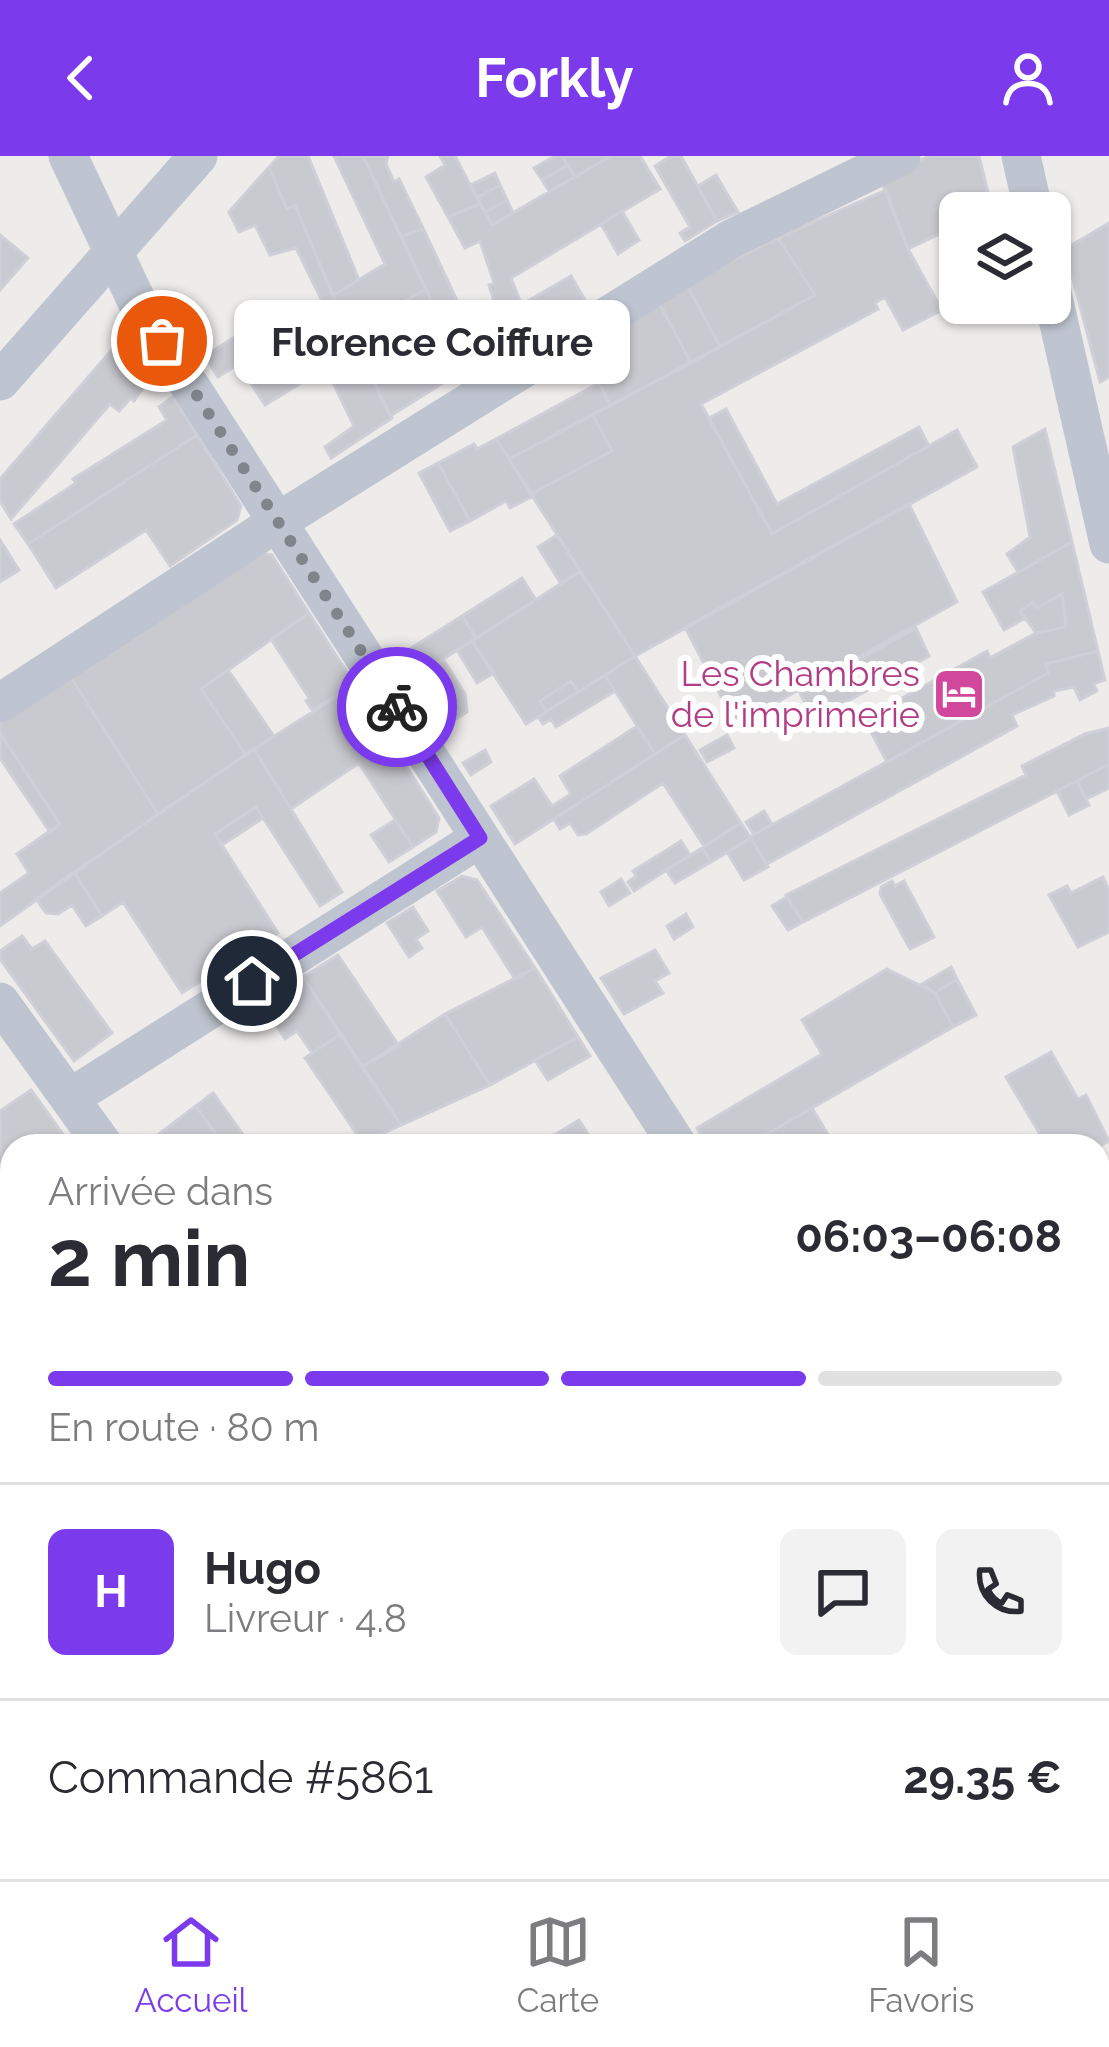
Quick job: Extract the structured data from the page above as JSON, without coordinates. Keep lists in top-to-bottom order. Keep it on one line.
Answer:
{"places":{"other":["Florence Coiffure"],"hotel":["Les Chambres de l'imprimerie"]},"page":{"header":"Forkly","bubble":"Florence Coiffure","heading":["2 min","Arrivée dans","06:03–06:08"],"panel":["Hugo","Livreur · 4.8","Commande #5861","29.35 €"],"bar":"En route · 80 m","round":"H","tabs":["Accueil","Carte","Favoris"]}}
